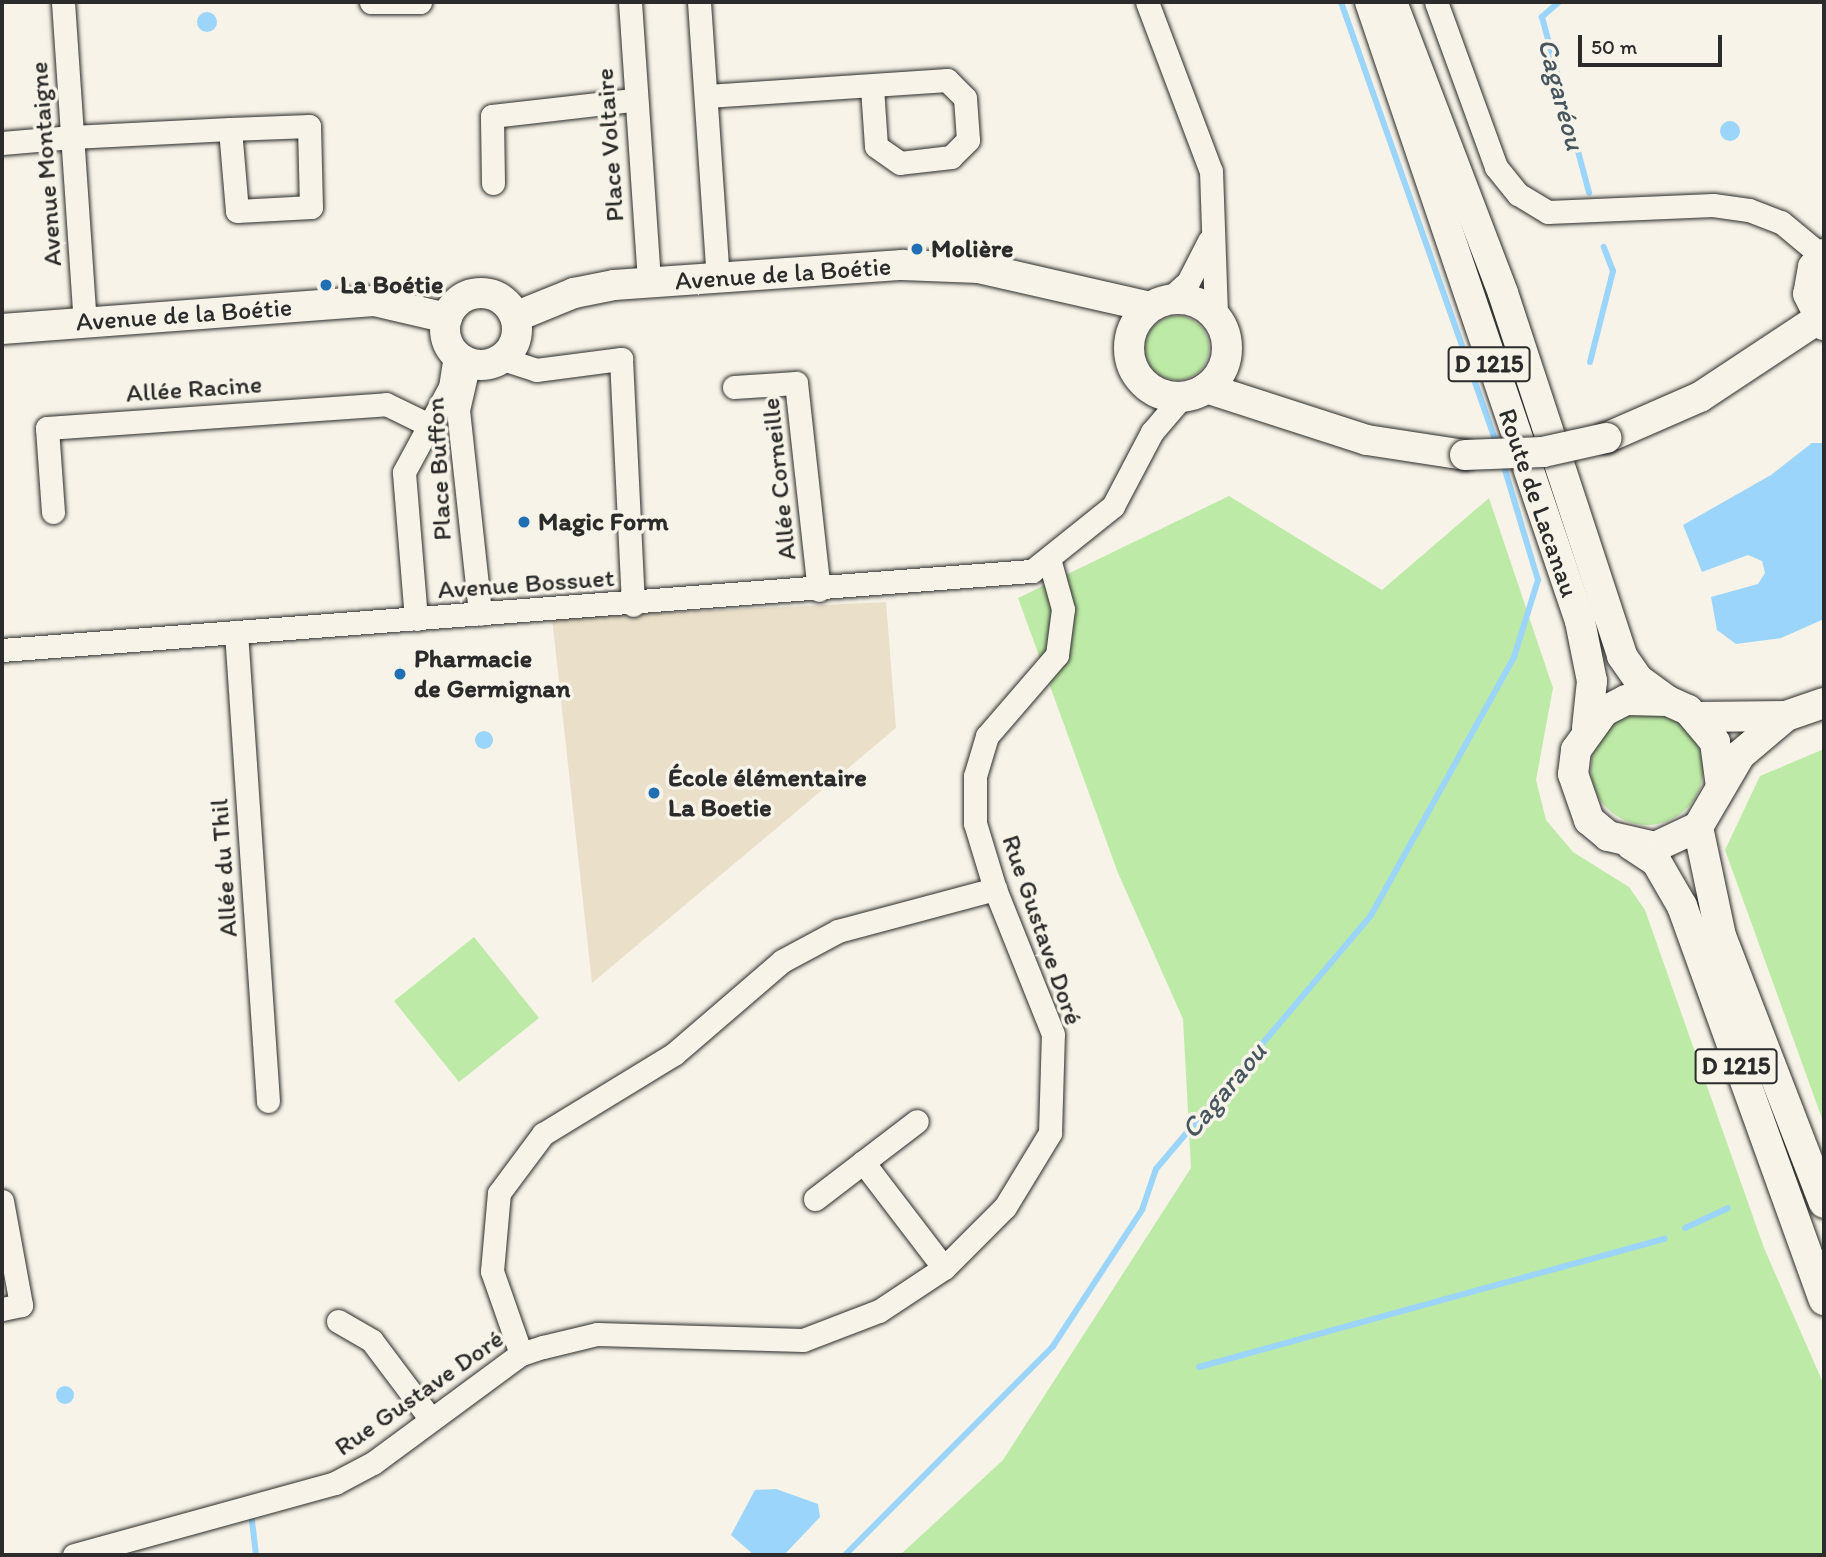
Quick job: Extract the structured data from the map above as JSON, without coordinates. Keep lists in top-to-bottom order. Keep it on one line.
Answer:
{"streets":{"main road":["Avenue de la Boétie","D 1215","Route de Lacanau"],"street":["Place Voltaire","Avenue Montaigne","Allée Racine","Place Buffon","Allée Corneille","Avenue Bossuet","Allée du Thil","Rue Gustave Doré"]},"crossings":[["Place Voltaire","Avenue de la Boétie"],["Avenue Montaigne","Avenue de la Boétie"],["Avenue de la Boétie","Place Buffon"],["D 1215","Route de Lacanau"],["Allée Racine","Place Buffon"],["Place Buffon","Avenue Bossuet"],["Allée Corneille","Avenue Bossuet"],["Avenue Bossuet","Allée du Thil"],["Avenue Bossuet","Rue Gustave Doré"]],"water":["Cagaréou","Cagaraou"],"places":["Molière","La Boétie","Magic Form","Pharmacie de Germignan","École élémentaire La Boetie"],"scale_bar":"50 m"}
